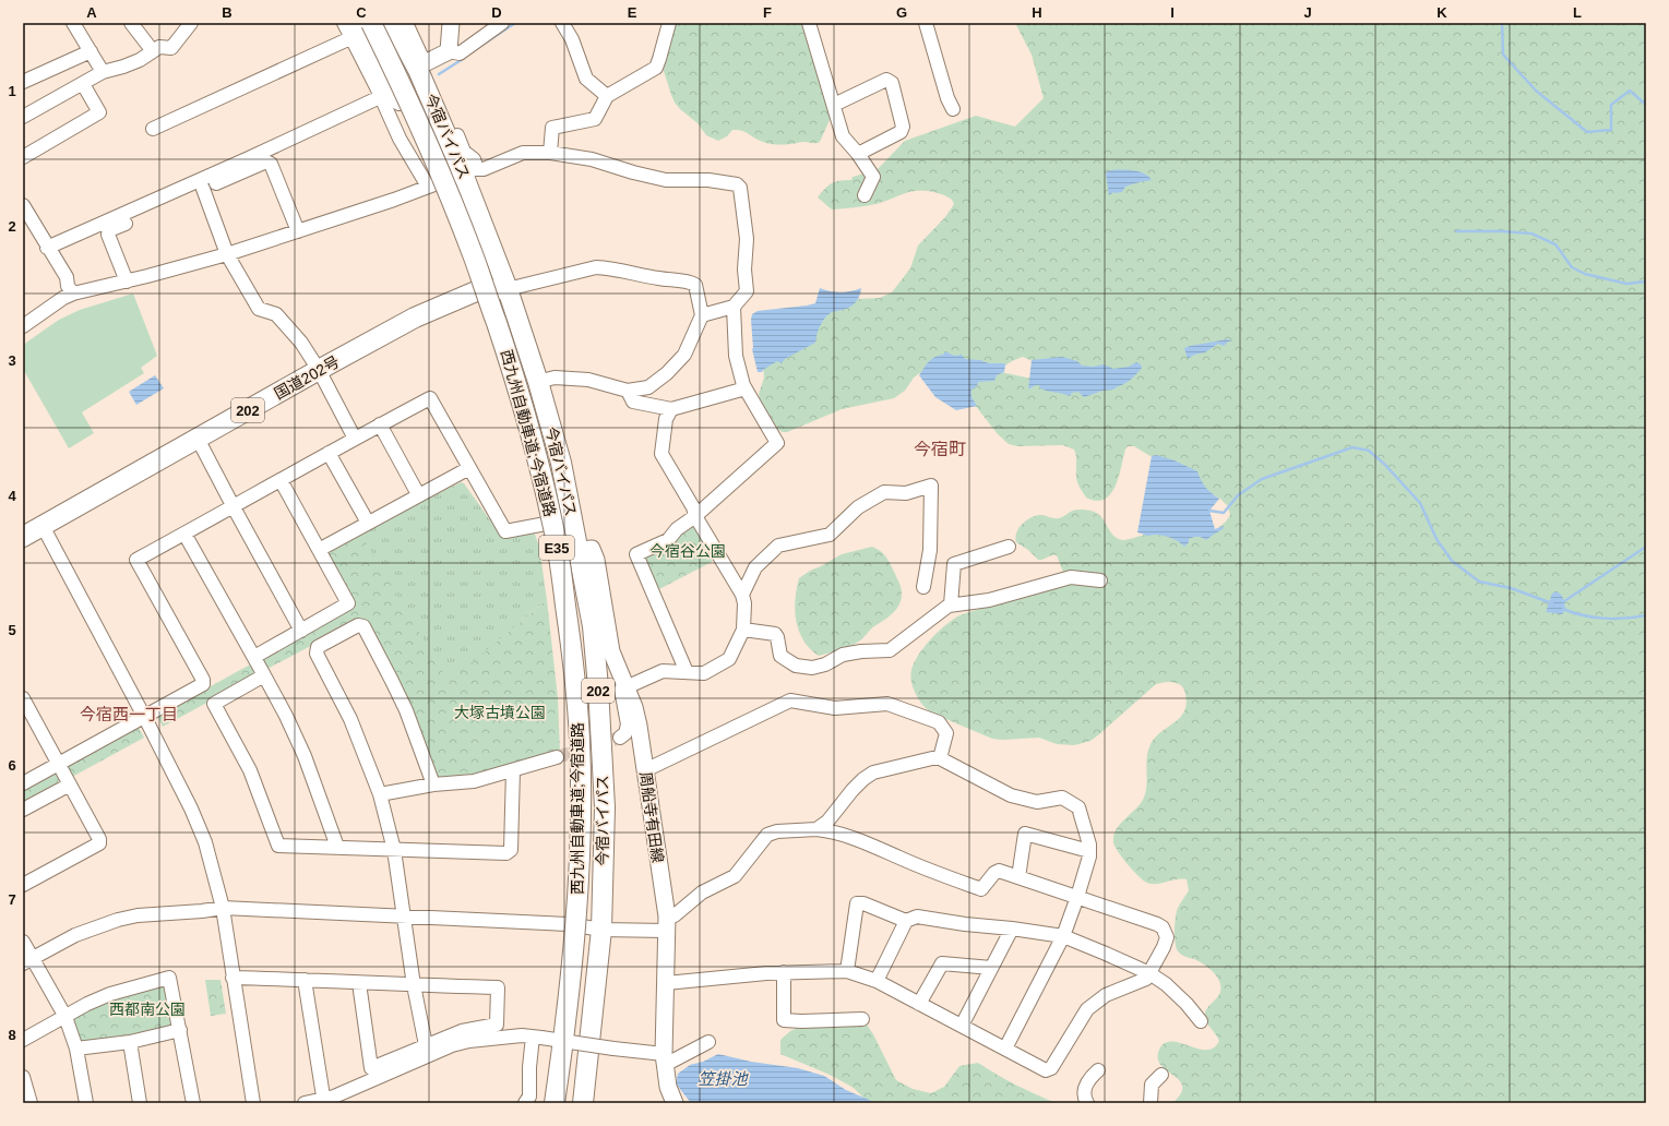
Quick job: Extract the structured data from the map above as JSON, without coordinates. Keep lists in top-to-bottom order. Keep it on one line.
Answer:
{"streets":{"highway":["今宿バイパス","国道202号","202","西九州自動車道;今宿道路","E35"],"main road":["周船寺有田線"]},"crossings":[["今宿バイパス","国道202号"],["今宿バイパス","周船寺有田線"]],"districts":["今宿町","今宿西一丁目"],"water":["笠掛池"],"parks":["今宿谷公園","大塚古墳公園","西都南公園"],"grid":{"columns":["A","B","C","D","E","F","G","H","I","J","K","L"],"rows":["1","2","3","4","5","6","7","8"]}}
